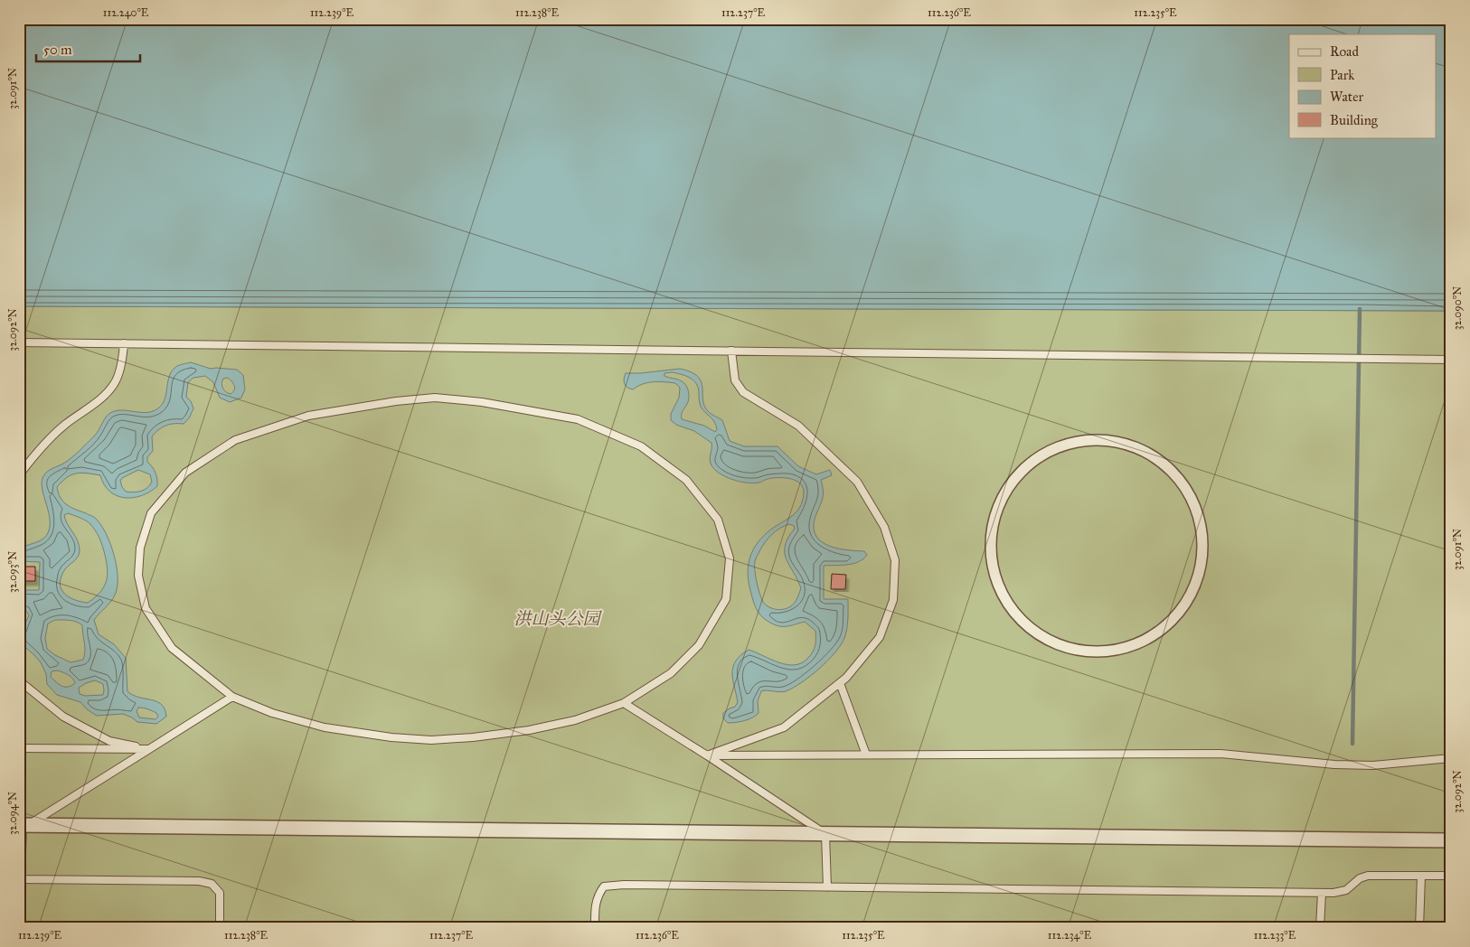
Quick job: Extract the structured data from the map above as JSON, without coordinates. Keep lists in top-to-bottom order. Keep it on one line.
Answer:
{"parks":["洪山头公园"],"legend":["Road","Park","Water","Building"],"scale_bar":"50 m","coordinates":["112.240°E","112.239°E","112.238°E","112.237°E","112.236°E","112.235°E","32.091°N","32.090°N","32.092°N","32.093°N","32.094°N","112.234°E","112.233°E"]}
